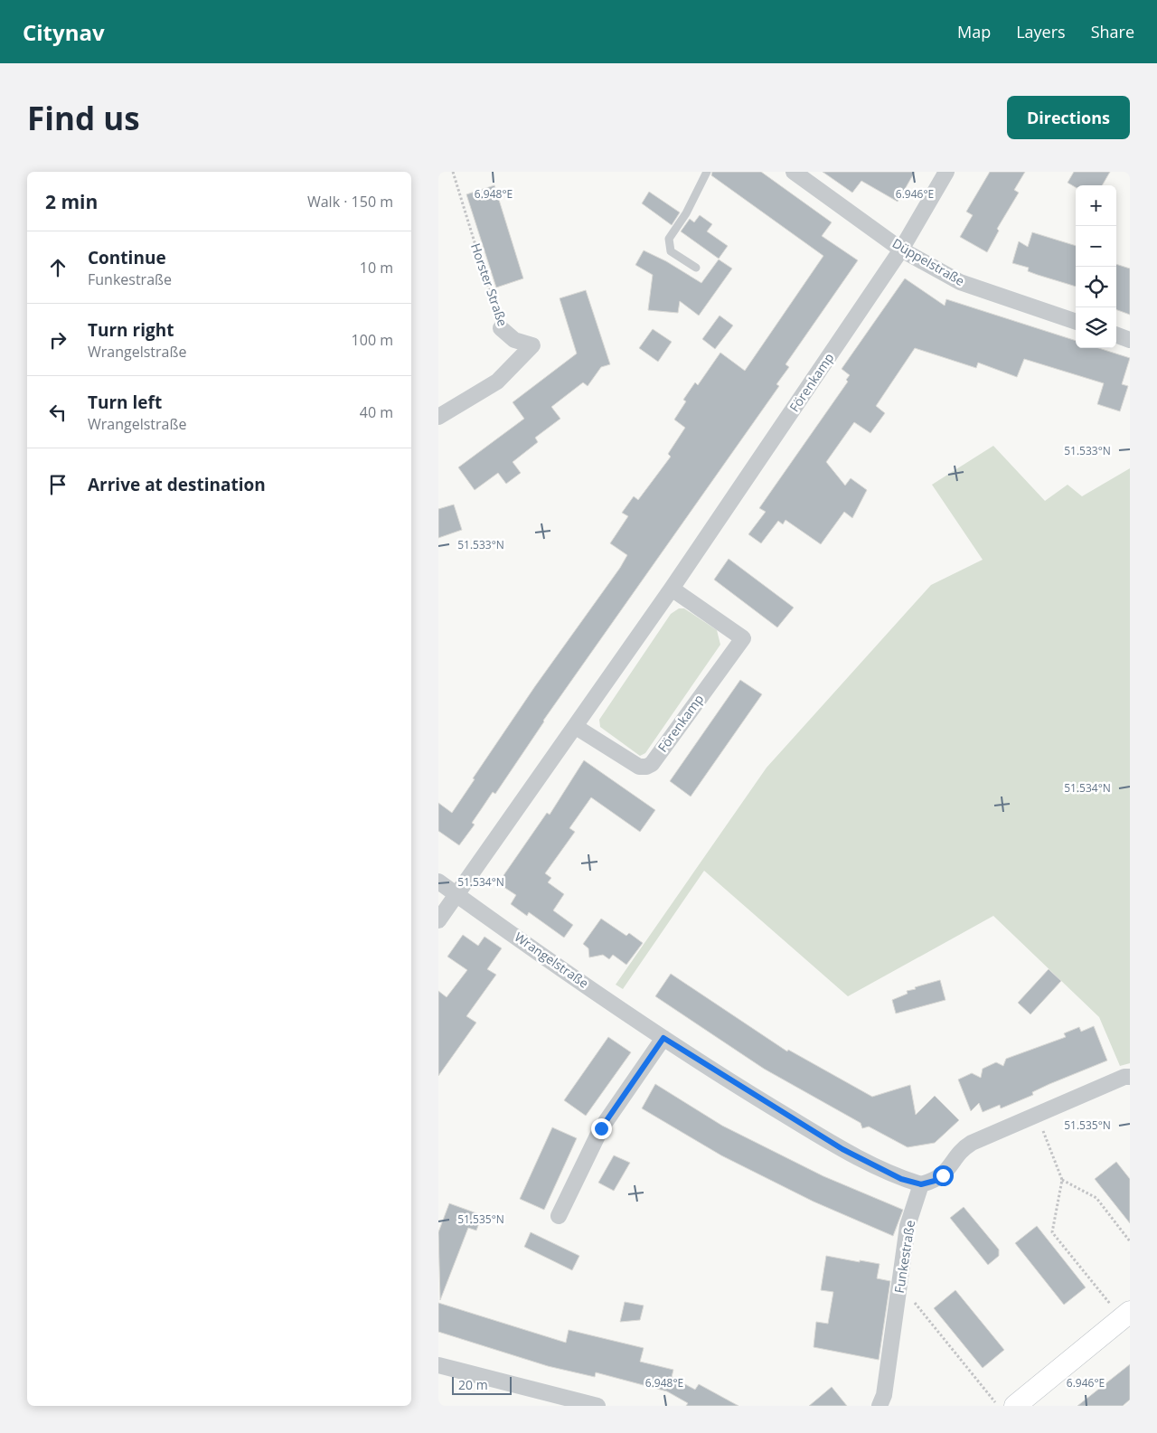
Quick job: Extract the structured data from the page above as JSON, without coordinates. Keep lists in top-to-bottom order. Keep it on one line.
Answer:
{"streets":{"street":["Düppelstraße","Horster Straße","Förenkamp","Wrangelstraße","Funkestraße"]},"crossings":[["Düppelstraße","Förenkamp"],["Förenkamp","Wrangelstraße"],["Wrangelstraße","Funkestraße"]],"scale_bar":"20 m","page":{"header":"Citynav","nav":["Map","Layers","Share"],"buttons":"Directions","title":"Find us","heading":["2 min","Walk · 150 m"],"map_buttons":["+","−"],"list":[["Continue","Funkestraße","10 m"],["Turn right","Wrangelstraße","100 m"],["Turn left","Wrangelstraße","40 m"],"Arrive at destination"],"scale":"20 m"},"coordinates":["6.948°E","6.946°E","51.533°N","51.534°N","51.535°N"]}
